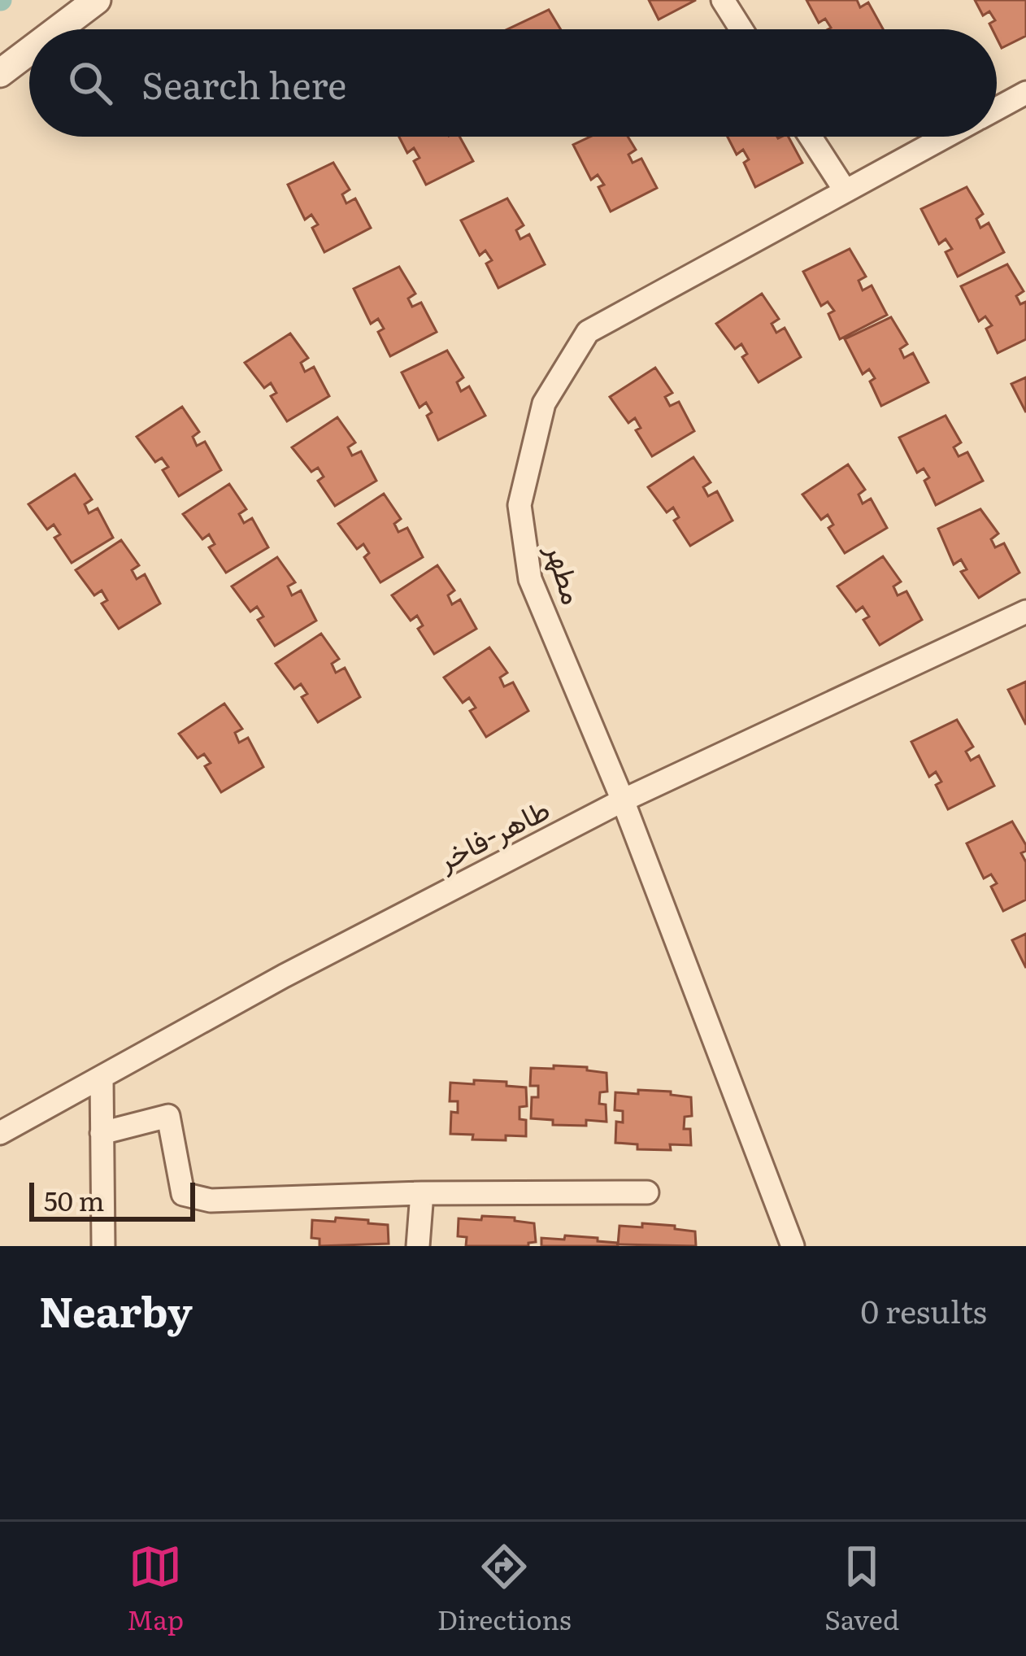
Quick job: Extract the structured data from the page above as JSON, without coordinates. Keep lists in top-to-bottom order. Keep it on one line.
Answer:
{"streets":{"street":["مطهر","طاهر-فاخر"]},"crossings":[["مطهر","طاهر-فاخر"]],"scale_bar":"50 m","page":{"search":"Search here","scale":"50 m","heading":["Nearby","0 results"],"nav":["Map","Directions","Saved"]}}
